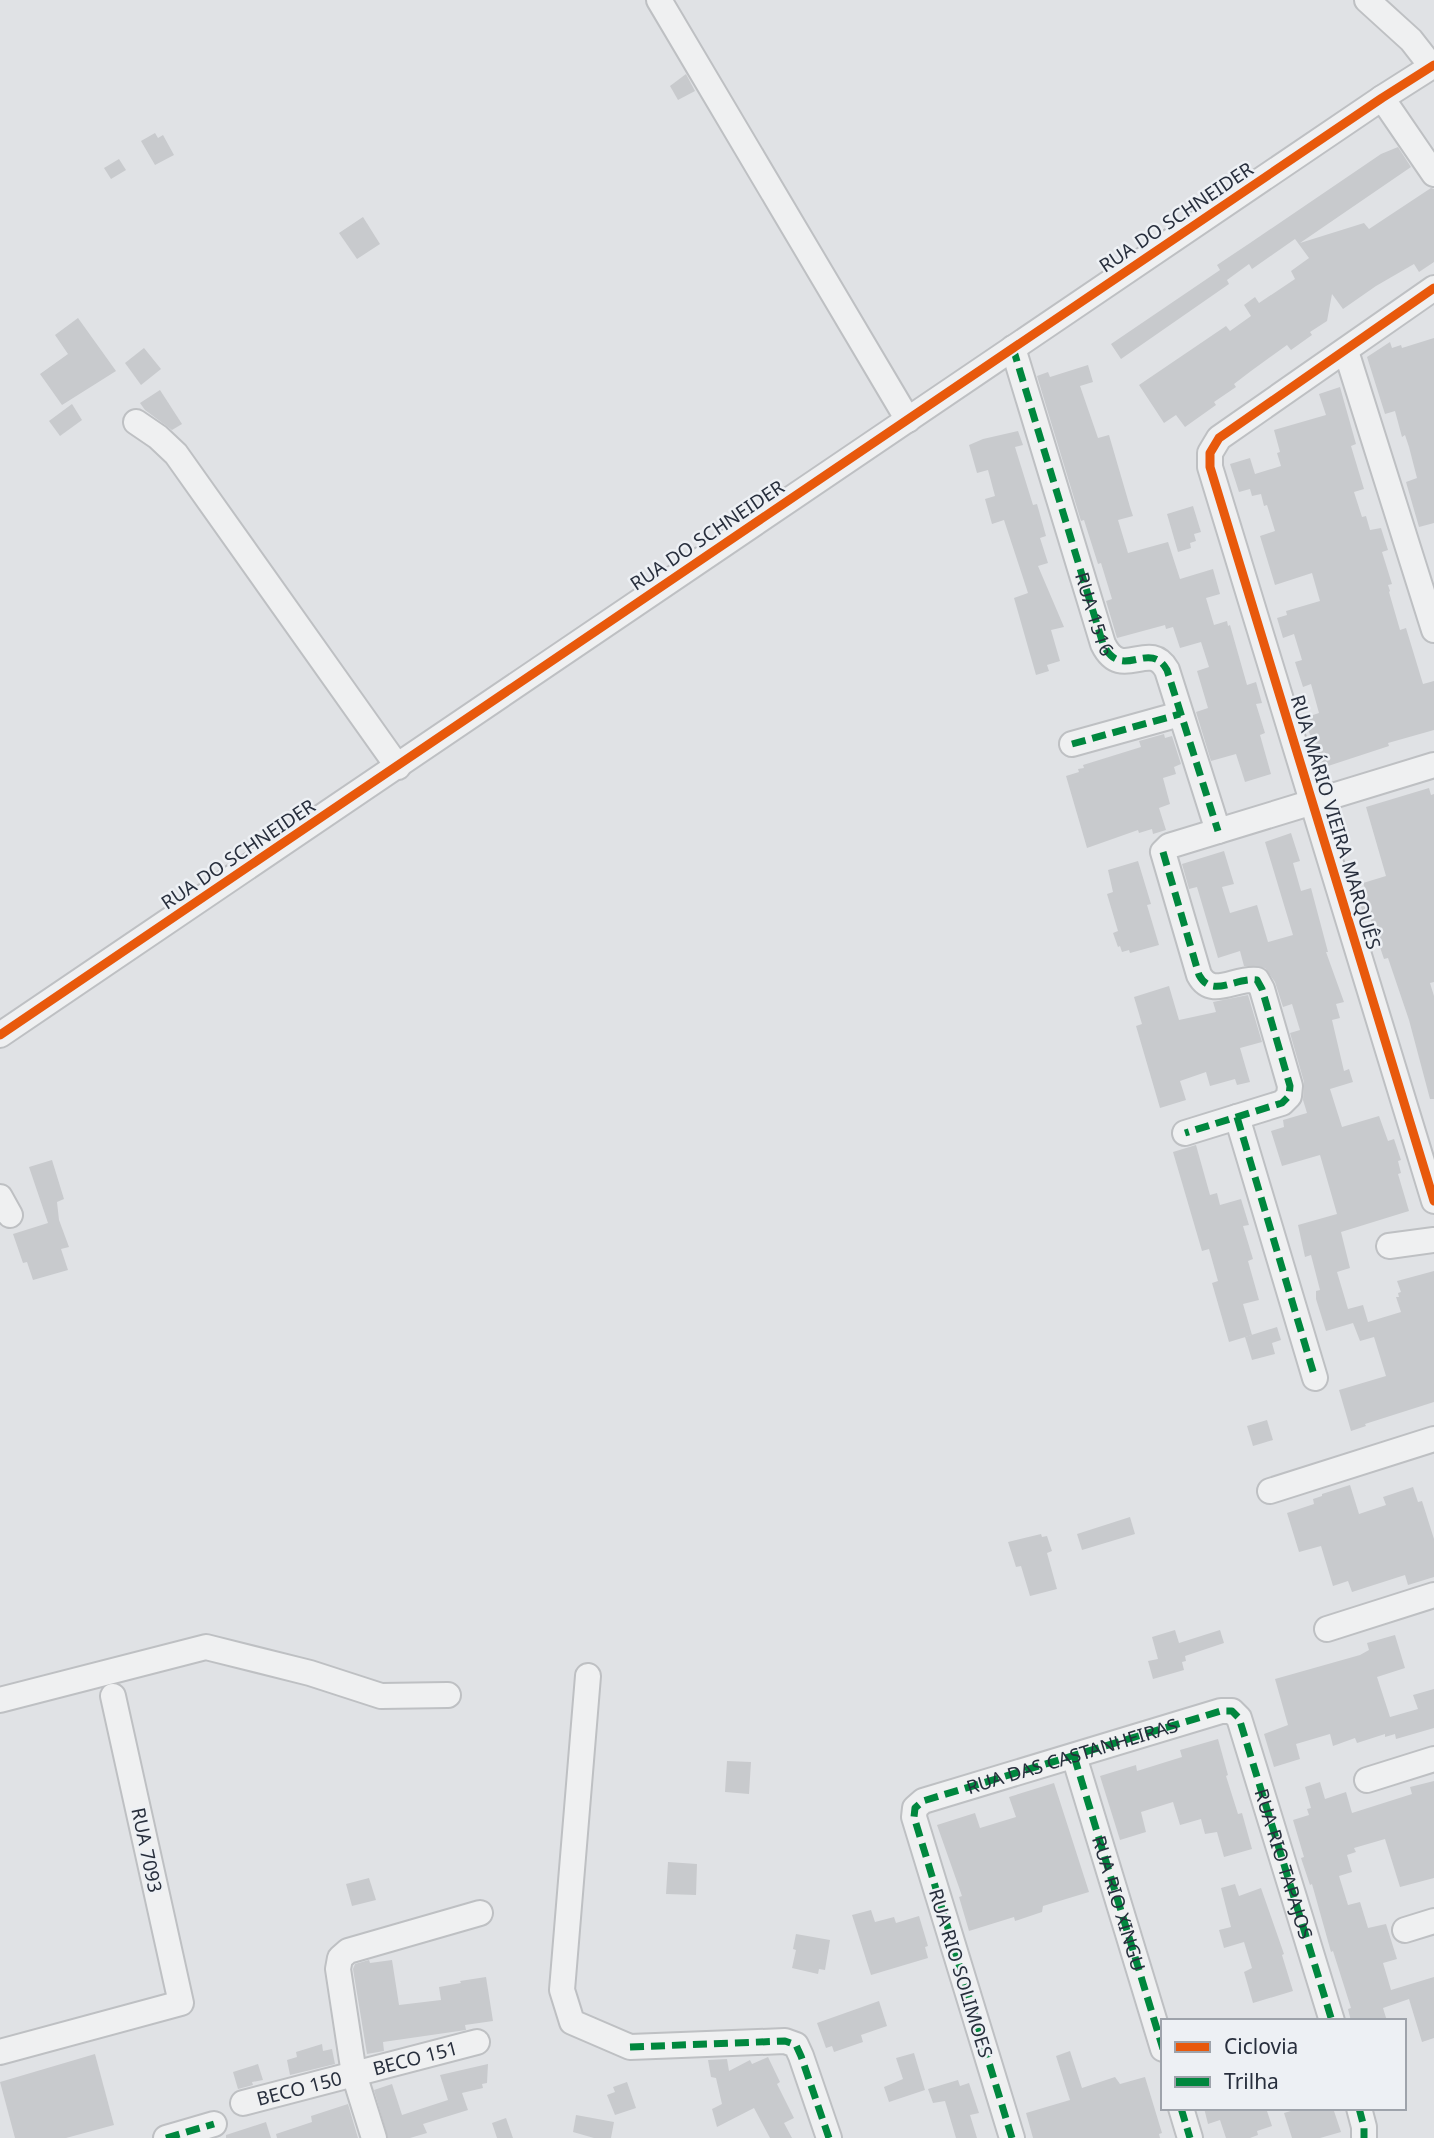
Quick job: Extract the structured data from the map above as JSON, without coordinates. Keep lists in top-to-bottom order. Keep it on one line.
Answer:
{"streets":{"street":["RUA DO SCHNEIDER","RUA 1516","RUA MÁRIO VIEIRA MARQUÊS","RUA DAS CASTANHEIRAS","RUA 7093","RUA RIO TAPAJOS","RUA RIO XINGU","RUA RIO SOLIMOES","BECO 151","BECO 150"]},"crossings":[["RUA DO SCHNEIDER","RUA 1516"],["RUA DAS CASTANHEIRAS","RUA RIO TAPAJOS"],["RUA DAS CASTANHEIRAS","RUA RIO XINGU"],["RUA DAS CASTANHEIRAS","RUA RIO SOLIMOES"],["BECO 151","BECO 150"]],"legend":["Ciclovia","Trilha"]}
